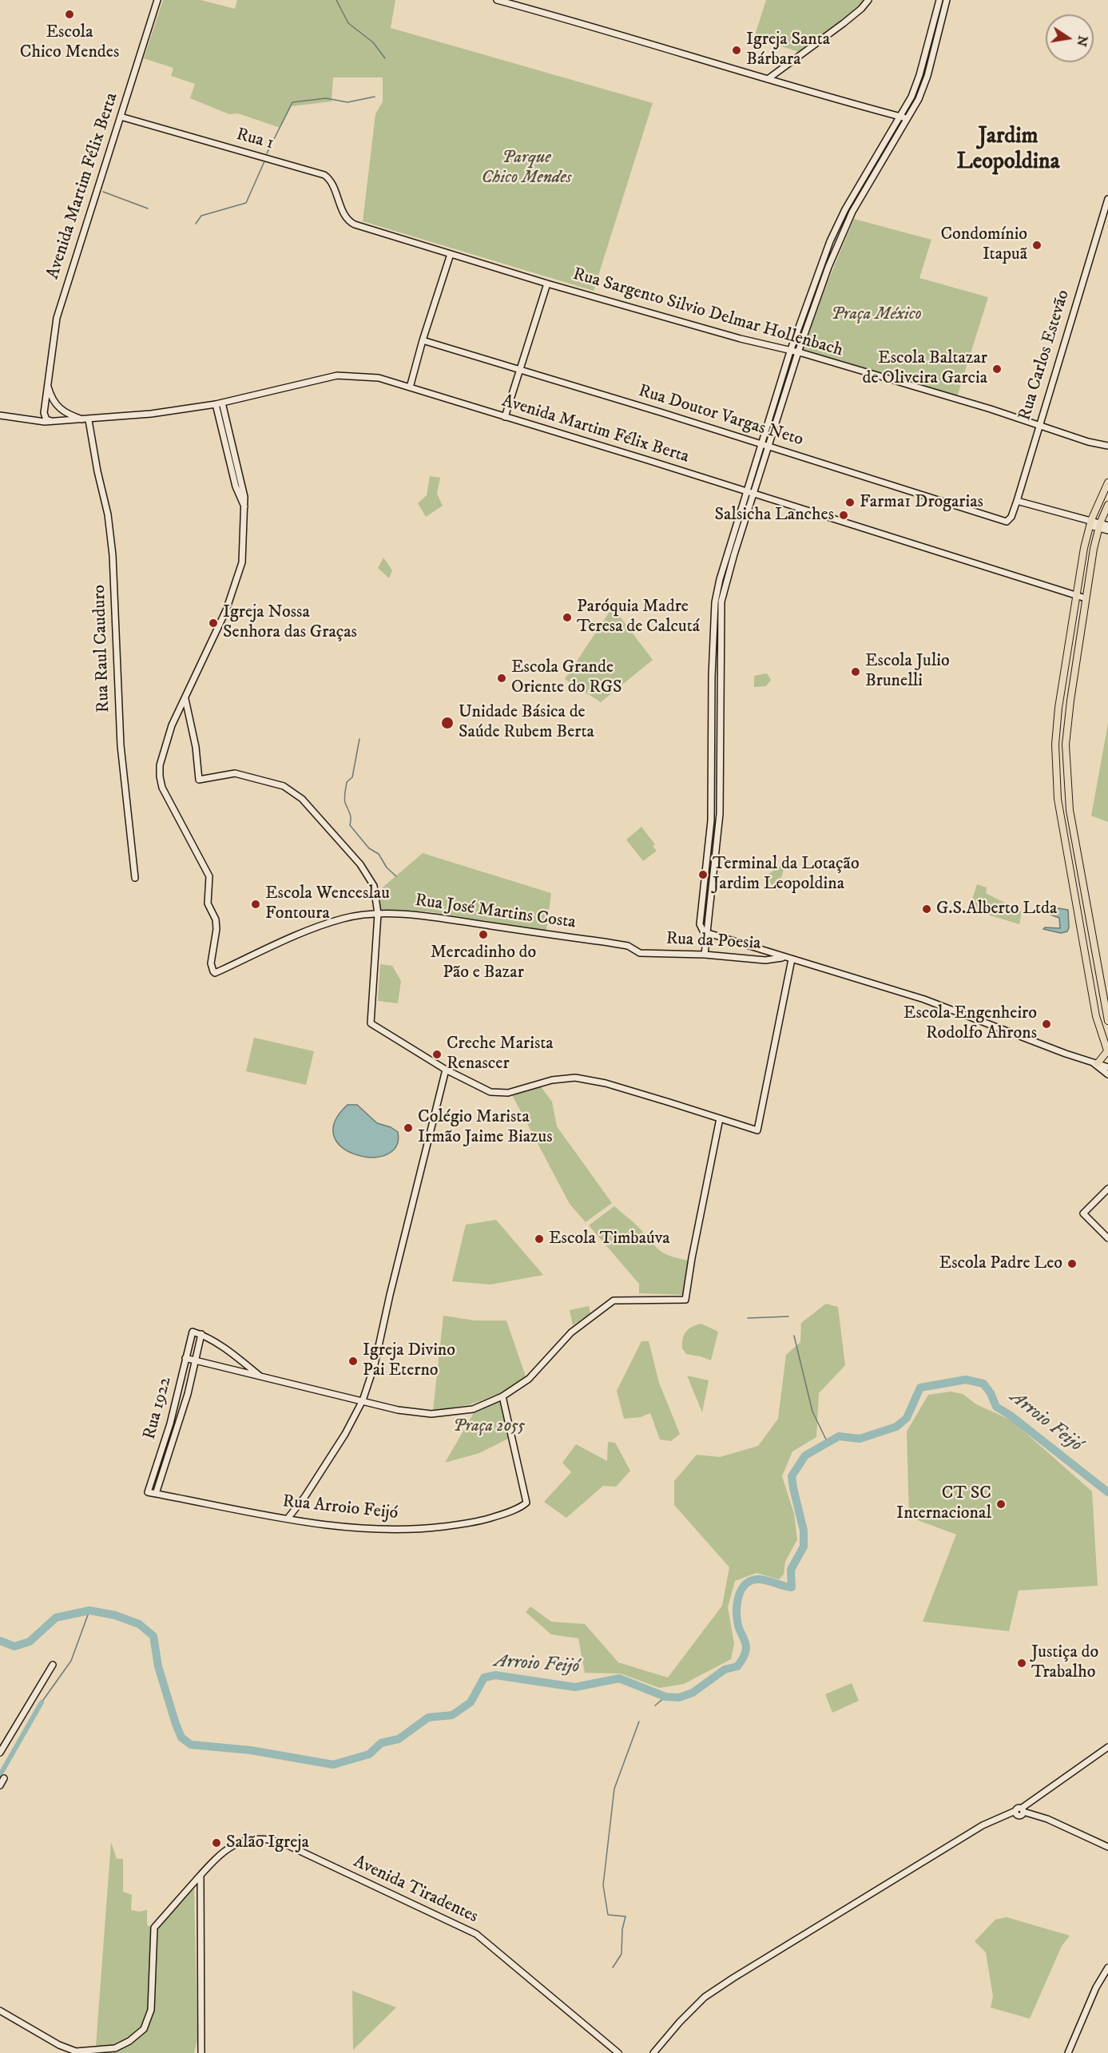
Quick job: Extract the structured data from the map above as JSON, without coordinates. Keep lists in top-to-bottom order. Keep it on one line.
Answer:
{"streets":{"street":["Rua 1","Avenida Martim Félix Berta","Rua Sargento Silvio Delmar Hollenbach","Rua Carlos Estevão","Rua Doutor Vargas Neto","Rua Raul Cauduro","Rua José Martins Costa","Rua da Poesia","Rua 1922","Rua Arroio Feijó","Avenida Tiradentes"]},"crossings":[["Rua 1","Avenida Martim Félix Berta"],["Rua 1","Rua Sargento Silvio Delmar Hollenbach"],["Avenida Martim Félix Berta","Rua Raul Cauduro"],["Rua Sargento Silvio Delmar Hollenbach","Rua Carlos Estevão"],["Rua Carlos Estevão","Rua Doutor Vargas Neto"],["Rua José Martins Costa","Rua da Poesia"],["Rua 1922","Rua Arroio Feijó"]],"districts":["Jardim Leopoldina"],"water":["Arroio Feijó"],"parks":["Parque Chico Mendes","Praça México","Praça 2055"],"places":["Escola Chico Mendes","Igreja Santa Bárbara","Condomínio Itapuã","Escola Baltazar de Oliveira Garcia","Farma1 Drogarias","Salsicha Lanches","Paróquia Madre Teresa de Calcutá","Igreja Nossa Senhora das Graças","Escola Julio Brunelli","Escola Grande Oriente do RGS","Unidade Básica de Saúde Rubem Berta","Terminal da Lotação Jardim Leopoldina","Escola Wenceslau Fontoura","G.S.Alberto Ltda","Mercadinho do Pão e Bazar","Escola Engenheiro Rodolfo Ahrons","Creche Marista Renascer","Colégio Marista Irmão Jaime Biazus","Escola Timbaúva","Escola Padre Leo","Igreja Divino Pai Eterno","CT SC Internacional","Justiça do Trabalho","Salão Igreja"],"north":"right"}
